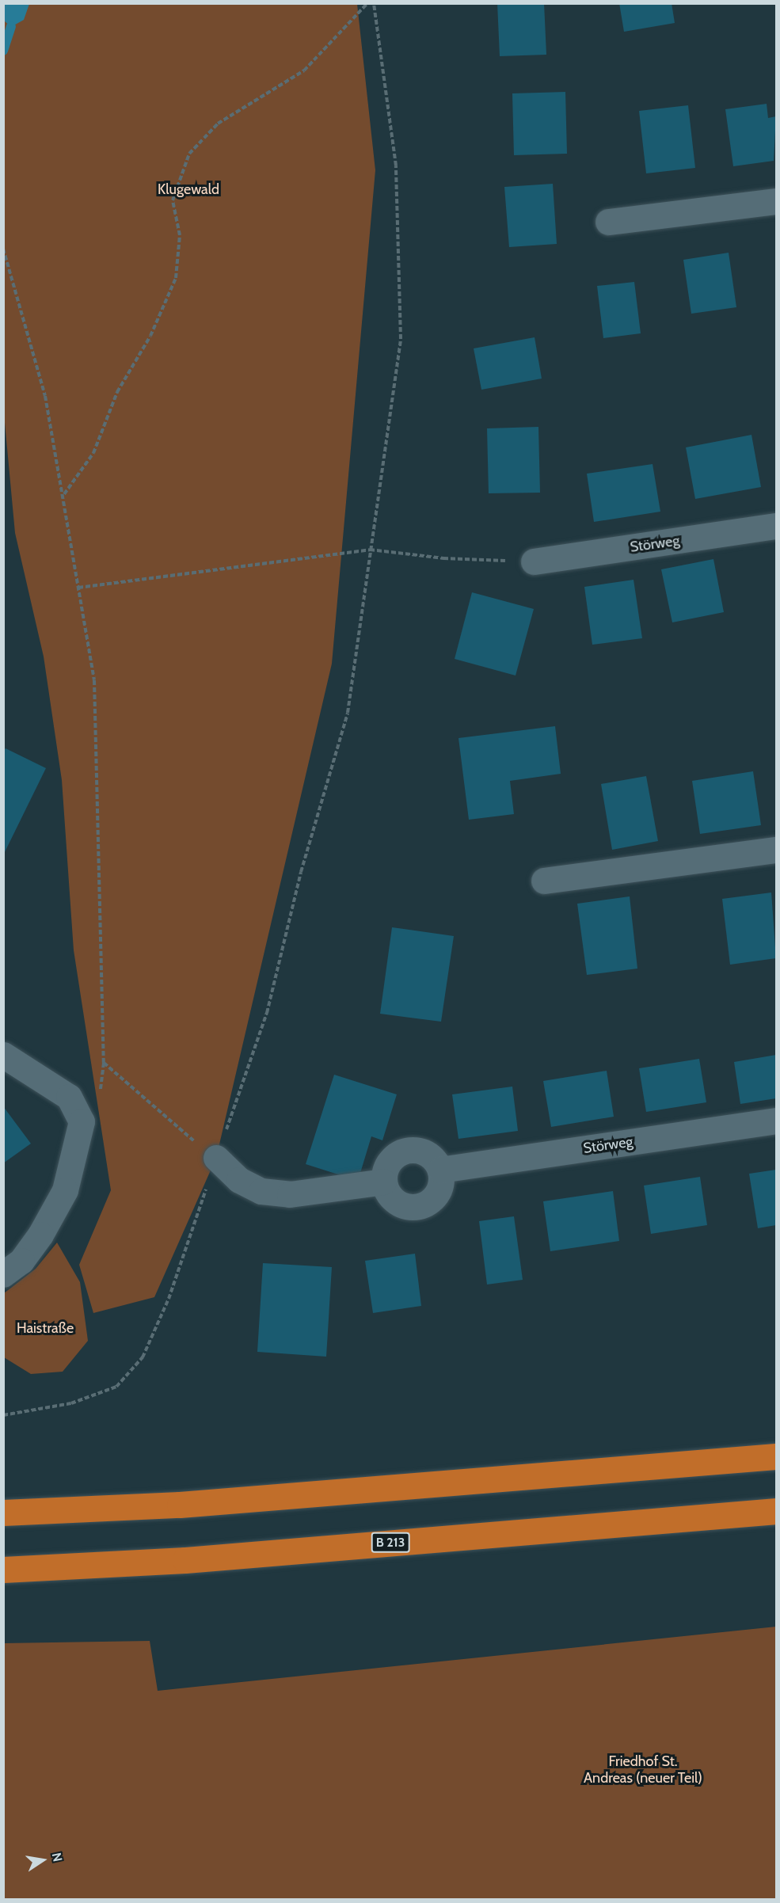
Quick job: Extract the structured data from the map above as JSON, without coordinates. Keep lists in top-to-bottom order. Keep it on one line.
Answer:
{"streets":{"highway":["B 213"],"street":["Störweg"]},"parks":["Klugewald","Haistraße","Friedhof St. Andreas (neuer Teil)"],"north":"right"}
